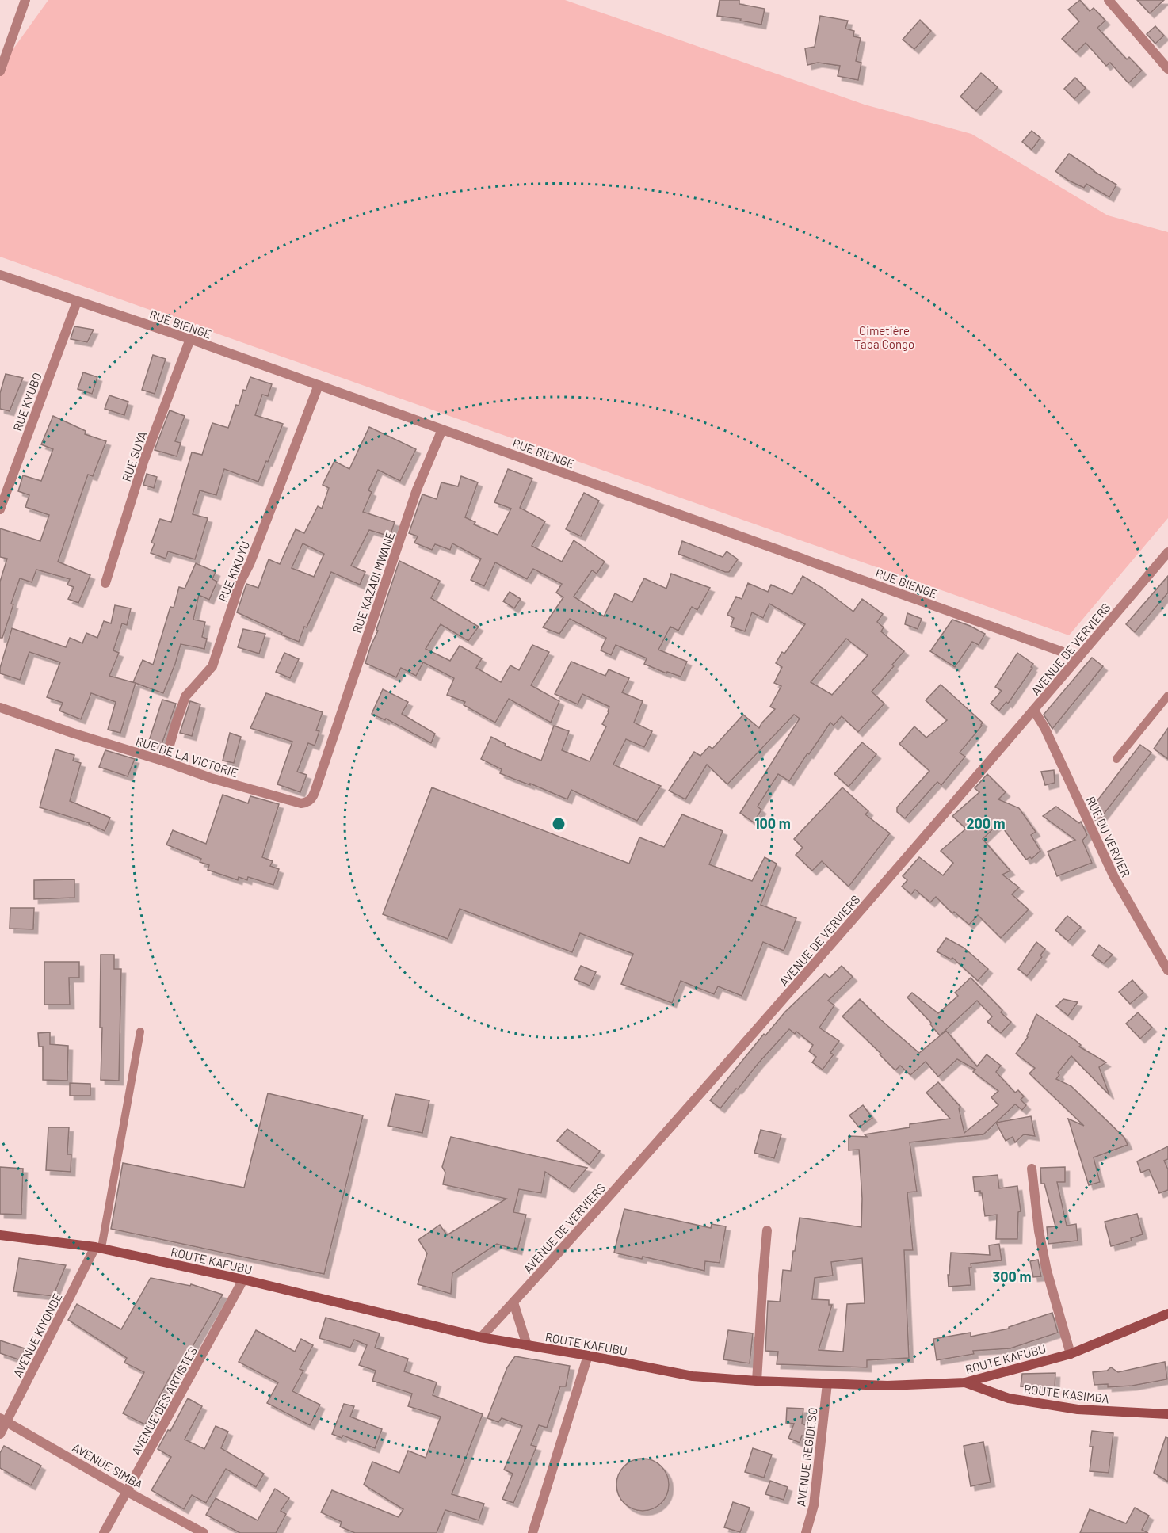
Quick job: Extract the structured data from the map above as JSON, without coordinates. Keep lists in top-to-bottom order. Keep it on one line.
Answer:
{"streets":{"main road":["ROUTE KAFUBU","ROUTE KASIMBA"],"street":["RUE BIENGE","RUE KYUBO","RUE SUYA","RUE KIKUYU","RUE KAZADI MWANE","AVENUE DE VERVIERS","RUE DE LA VICTORIE","RUE DU VERVIER","AVENUE KIYONDE","AVENUE DES ARTISTES","AVENUE REGIDESO","AVENUE SIMBA"]},"crossings":[["RUE BIENGE","RUE KYUBO"],["RUE BIENGE","RUE SUYA"],["RUE BIENGE","RUE KIKUYU"],["RUE BIENGE","RUE KAZADI MWANE"],["RUE BIENGE","AVENUE DE VERVIERS"],["RUE KIKUYU","RUE DE LA VICTORIE"],["RUE KAZADI MWANE","RUE DE LA VICTORIE"],["AVENUE DE VERVIERS","RUE DU VERVIER"],["AVENUE DE VERVIERS","ROUTE KAFUBU"],["ROUTE KAFUBU","AVENUE KIYONDE"],["ROUTE KAFUBU","ROUTE KASIMBA"],["ROUTE KAFUBU","AVENUE DES ARTISTES"],["ROUTE KAFUBU","AVENUE REGIDESO"],["AVENUE KIYONDE","AVENUE SIMBA"],["AVENUE DES ARTISTES","AVENUE SIMBA"]],"parks":["Cimetière Taba Congo"],"rings":["100 m","200 m","300 m"]}
